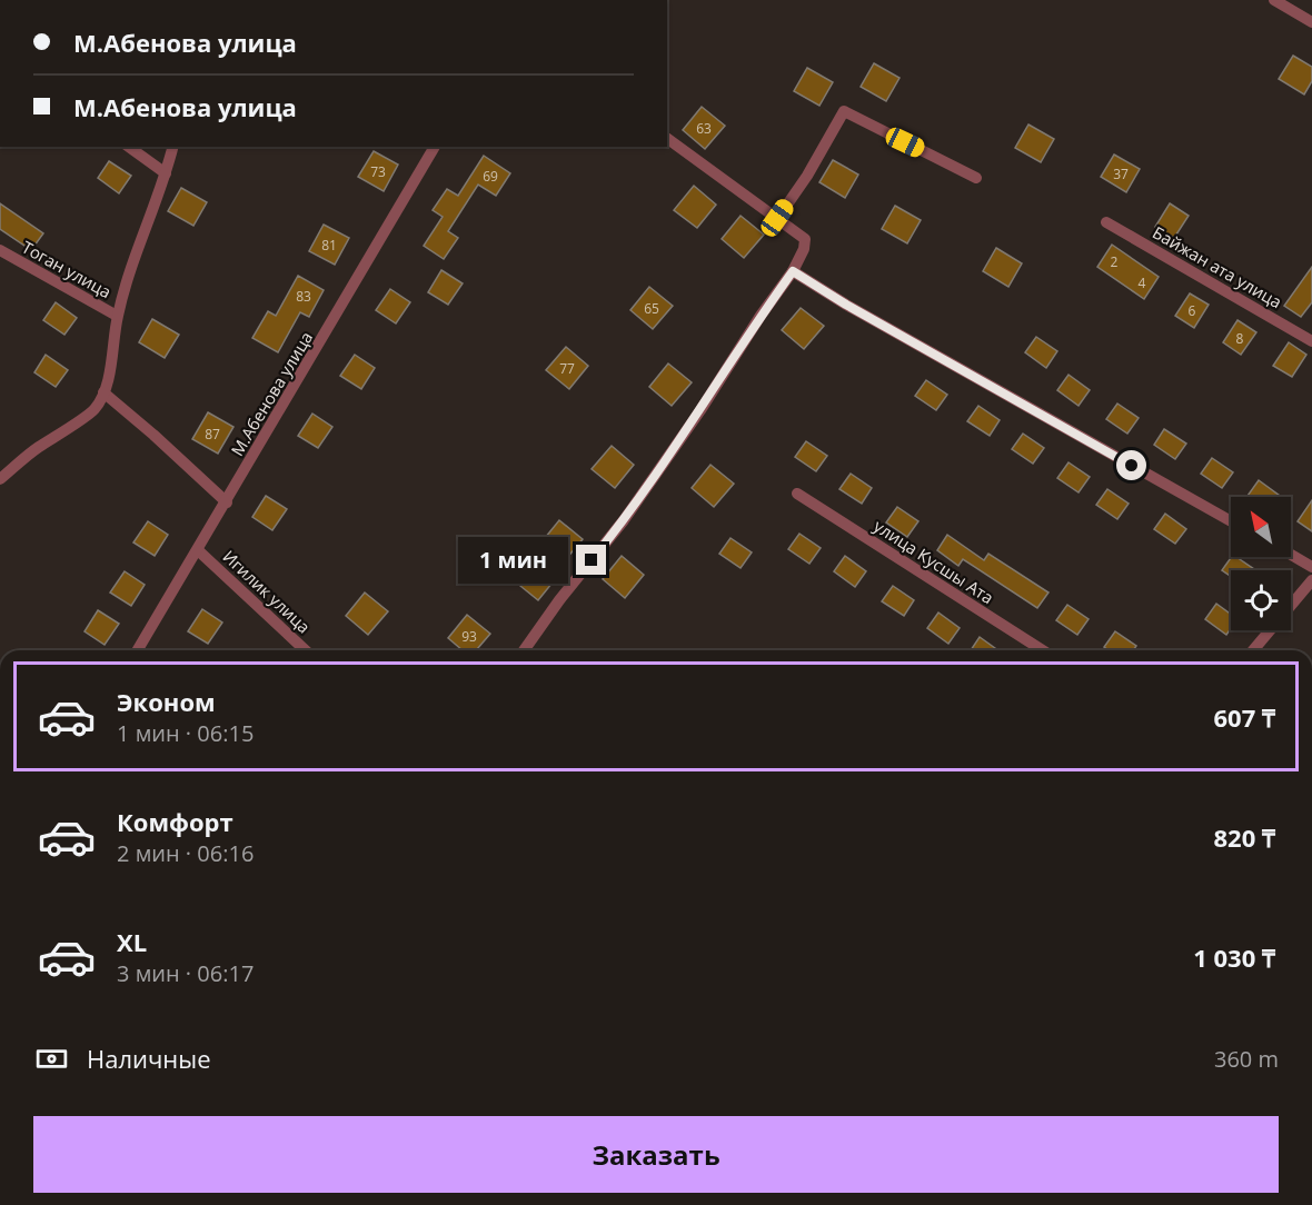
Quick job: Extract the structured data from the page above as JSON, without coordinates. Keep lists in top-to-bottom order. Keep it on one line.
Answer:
{"streets":{"street":["Байжан ата улица","Тоган улица","М.Абенова улица","улица Кусшы Ата","Игилик улица"]},"crossings":[["М.Абенова улица","Игилик улица"]],"house_numbers":["63","73","37","69","81","2","4","83","65","6","8","77","87","93"],"north":"top left","page":{"banner":["М.Абенова улица","М.Абенова улица"],"bubble":"1 мин","list":[{"name":"Эконом","note":"1 мин · 06:15","value":"607 ₸"},{"name":"Комфорт","note":"2 мин · 06:16","value":"820 ₸"},{"name":"XL","note":"3 мин · 06:17","value":"1 030 ₸"}],"pay":["Наличные","360 m"],"buttons":"Заказать"}}
